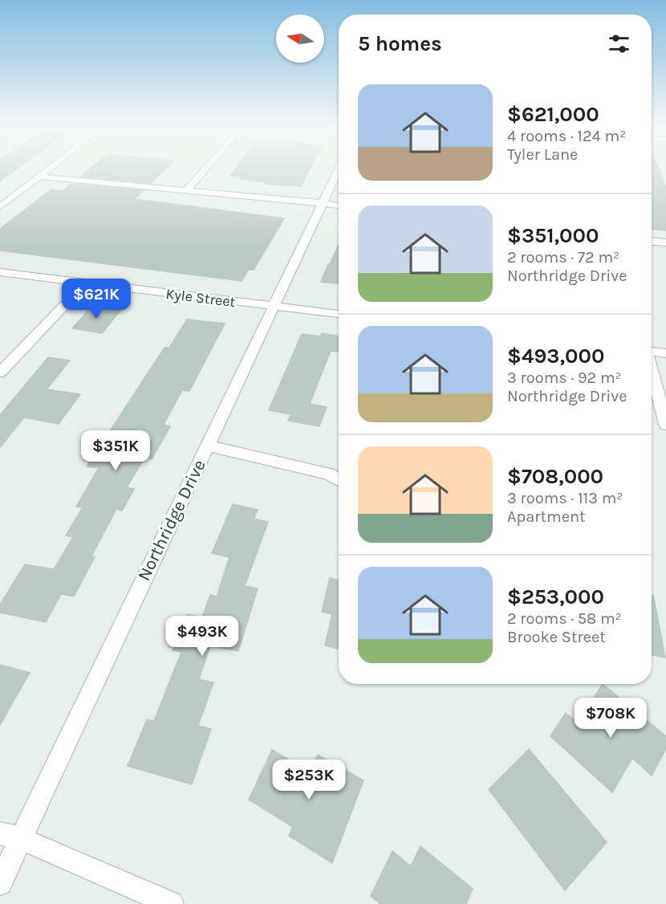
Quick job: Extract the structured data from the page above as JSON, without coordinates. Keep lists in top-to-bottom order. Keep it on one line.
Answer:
{"streets":{"street":["Kyle Street","Northridge Drive"]},"crossings":[["Kyle Street","Northridge Drive"]],"north":"left","page":{"heading":"5 homes","list":[{"name":"$621,000","note":"4 rooms · 124 m² · Tyler Lane"},{"name":"$351,000","note":"2 rooms · 72 m² · Northridge Drive"},{"name":"$493,000","note":"3 rooms · 92 m² · Northridge Drive"},{"name":"$708,000","note":"3 rooms · 113 m² · Apartment"},{"name":"$253,000","note":"2 rooms · 58 m² · Brooke Street"}],"price":["$621K","$351K","$493K","$708K","$253K"]}}
